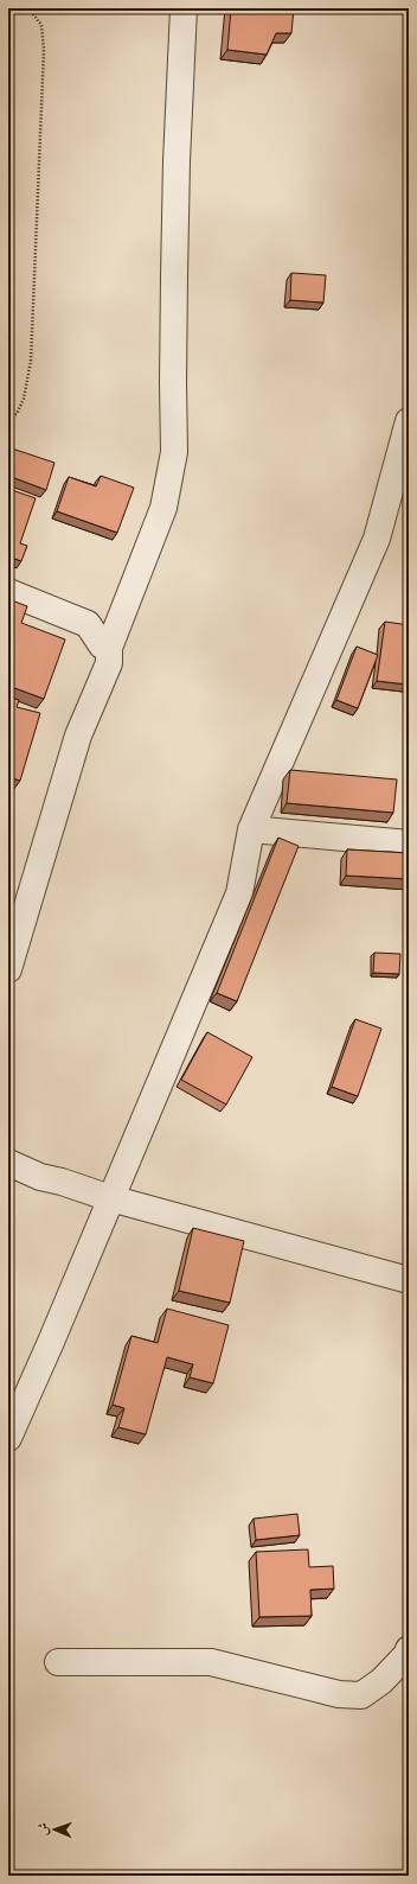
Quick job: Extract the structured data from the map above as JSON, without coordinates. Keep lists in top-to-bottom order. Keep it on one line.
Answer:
{"north":"left"}
